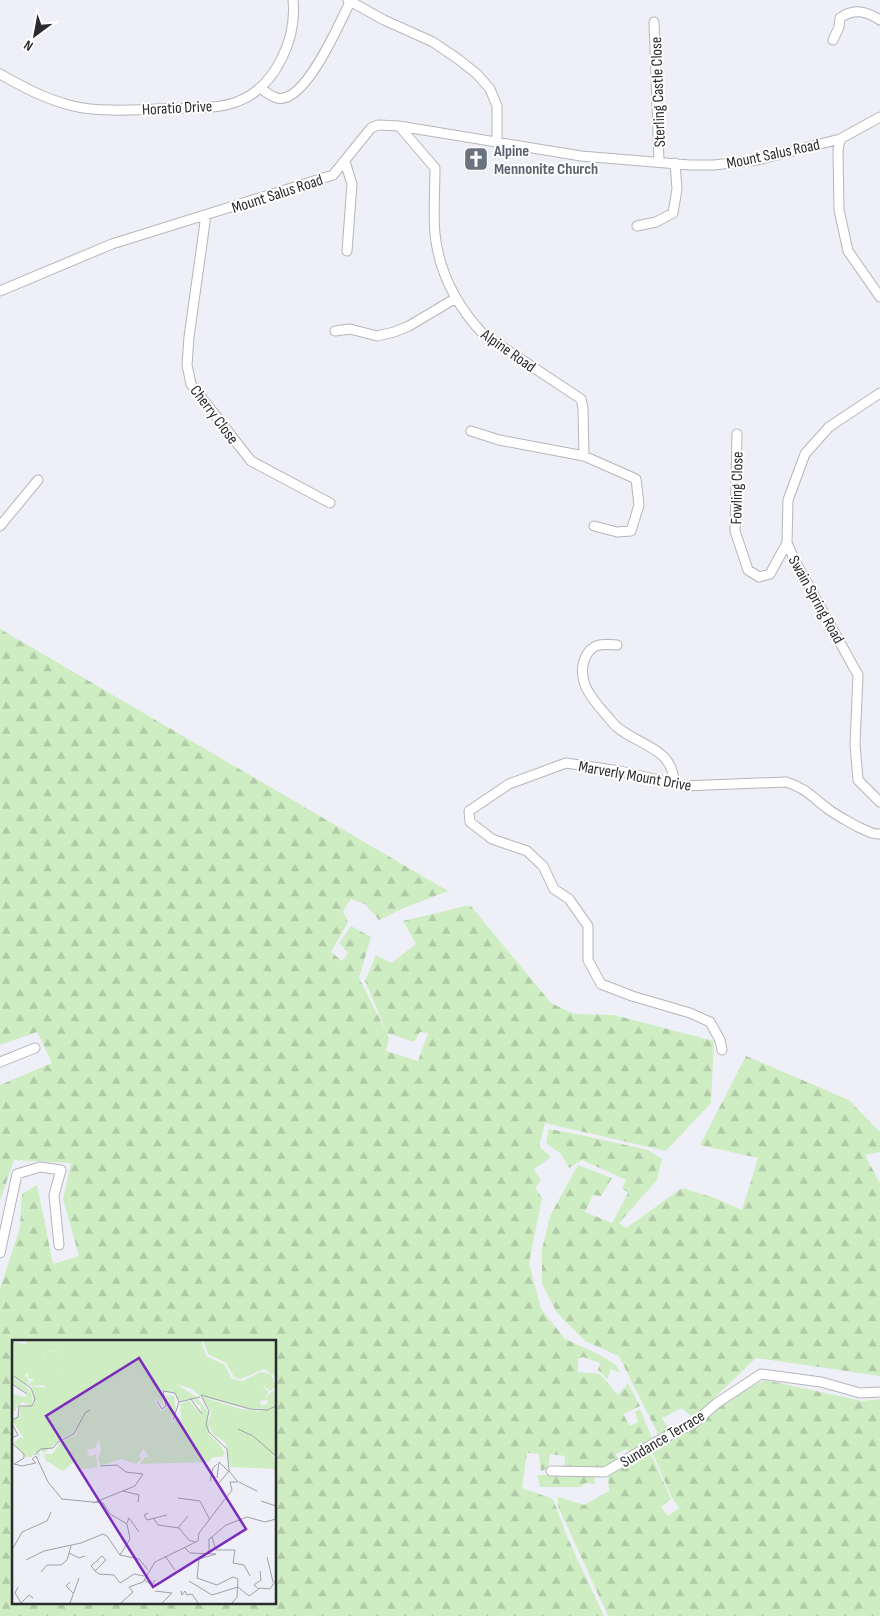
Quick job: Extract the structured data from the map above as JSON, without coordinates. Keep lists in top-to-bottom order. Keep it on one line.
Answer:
{"streets":{"street":["Sterling Castle Close","Horatio Drive","Mount Salus Road","Alpine Road","Cherry Close","Fowling Close","Swain Spring Road","Marverly Mount Drive","Sundance Terrace"]},"crossings":[["Sterling Castle Close","Mount Salus Road"],["Mount Salus Road","Alpine Road"],["Mount Salus Road","Cherry Close"],["Fowling Close","Swain Spring Road"]],"places":{"church":["Alpine Mennonite Church"]},"north":"bottom left"}
